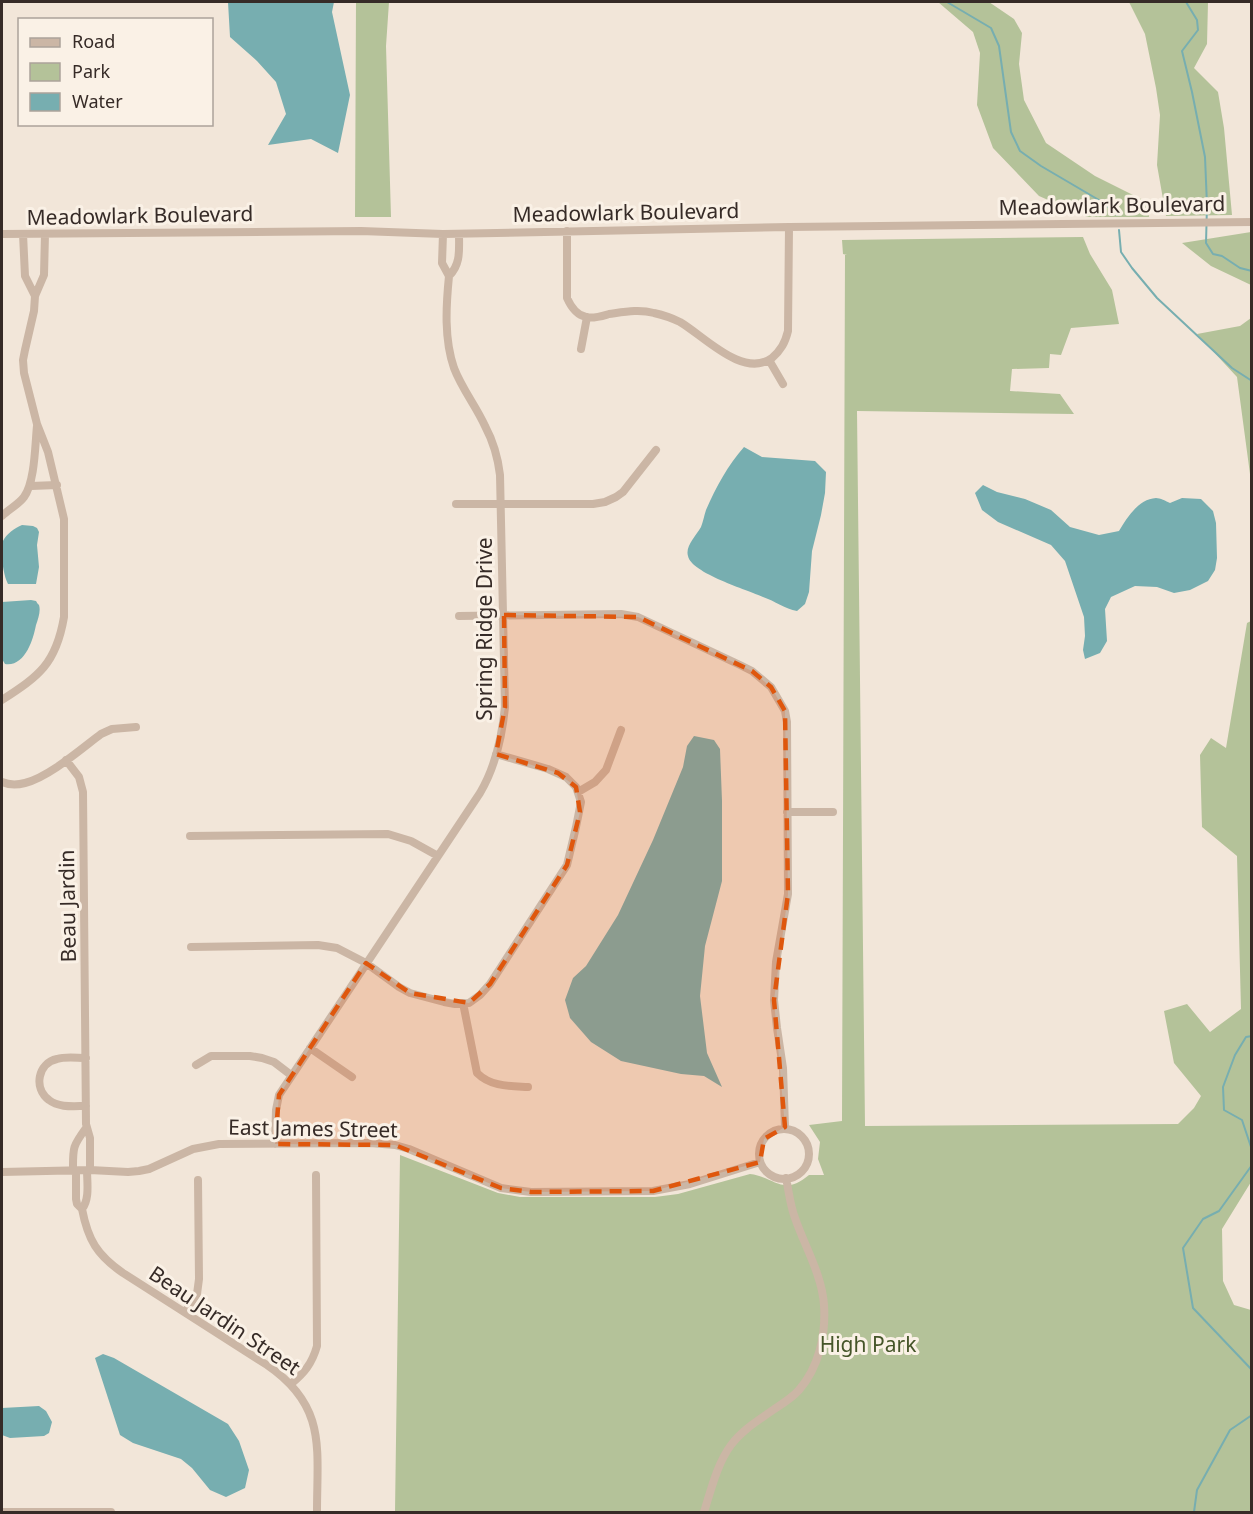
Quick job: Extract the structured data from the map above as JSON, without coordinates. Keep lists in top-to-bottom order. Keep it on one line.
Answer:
{"streets":{"street":["Meadowlark Boulevard","Spring Ridge Drive","Beau Jardin","East James Street","Beau Jardin Street"]},"crossings":[["Meadowlark Boulevard","Spring Ridge Drive"],["Spring Ridge Drive","East James Street"],["Beau Jardin","East James Street"],["Beau Jardin","Beau Jardin Street"]],"parks":["High Park"],"legend":["Road","Park","Water"]}
